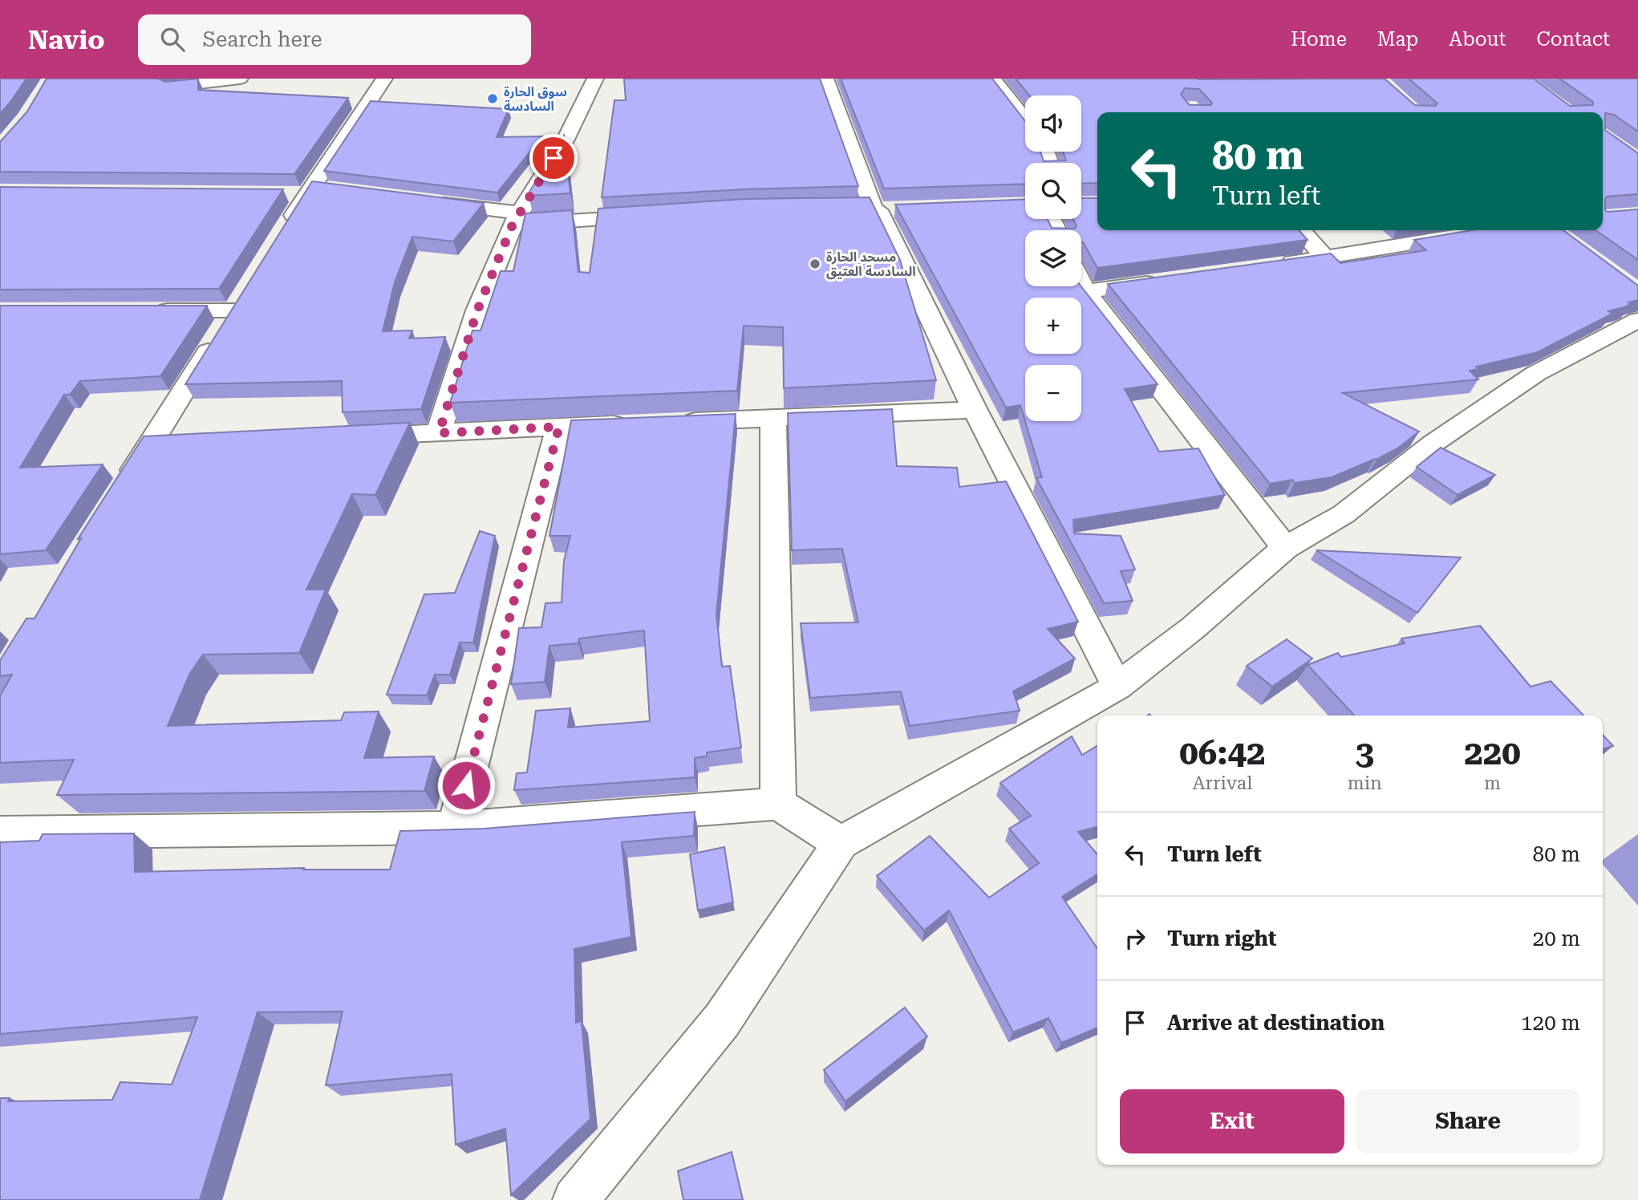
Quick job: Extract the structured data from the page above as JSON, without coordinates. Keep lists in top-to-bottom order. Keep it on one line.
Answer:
{"places":["سوق الحارة السادسة","مسجد الحارة السادسة العتيق"],"page":{"header":"Navio","search":"Search here","nav":["Home","Map","About","Contact"],"map_buttons":["+","−"],"turn":["80 m","Turn left"],"eta":["06:42","Arrival","3","min","220","m"],"list":[{"name":"Turn left","value":"80 m"},{"name":"Turn right","value":"20 m"},{"name":"Arrive at destination","value":"120 m"}],"buttons":["Exit","Share"]}}
